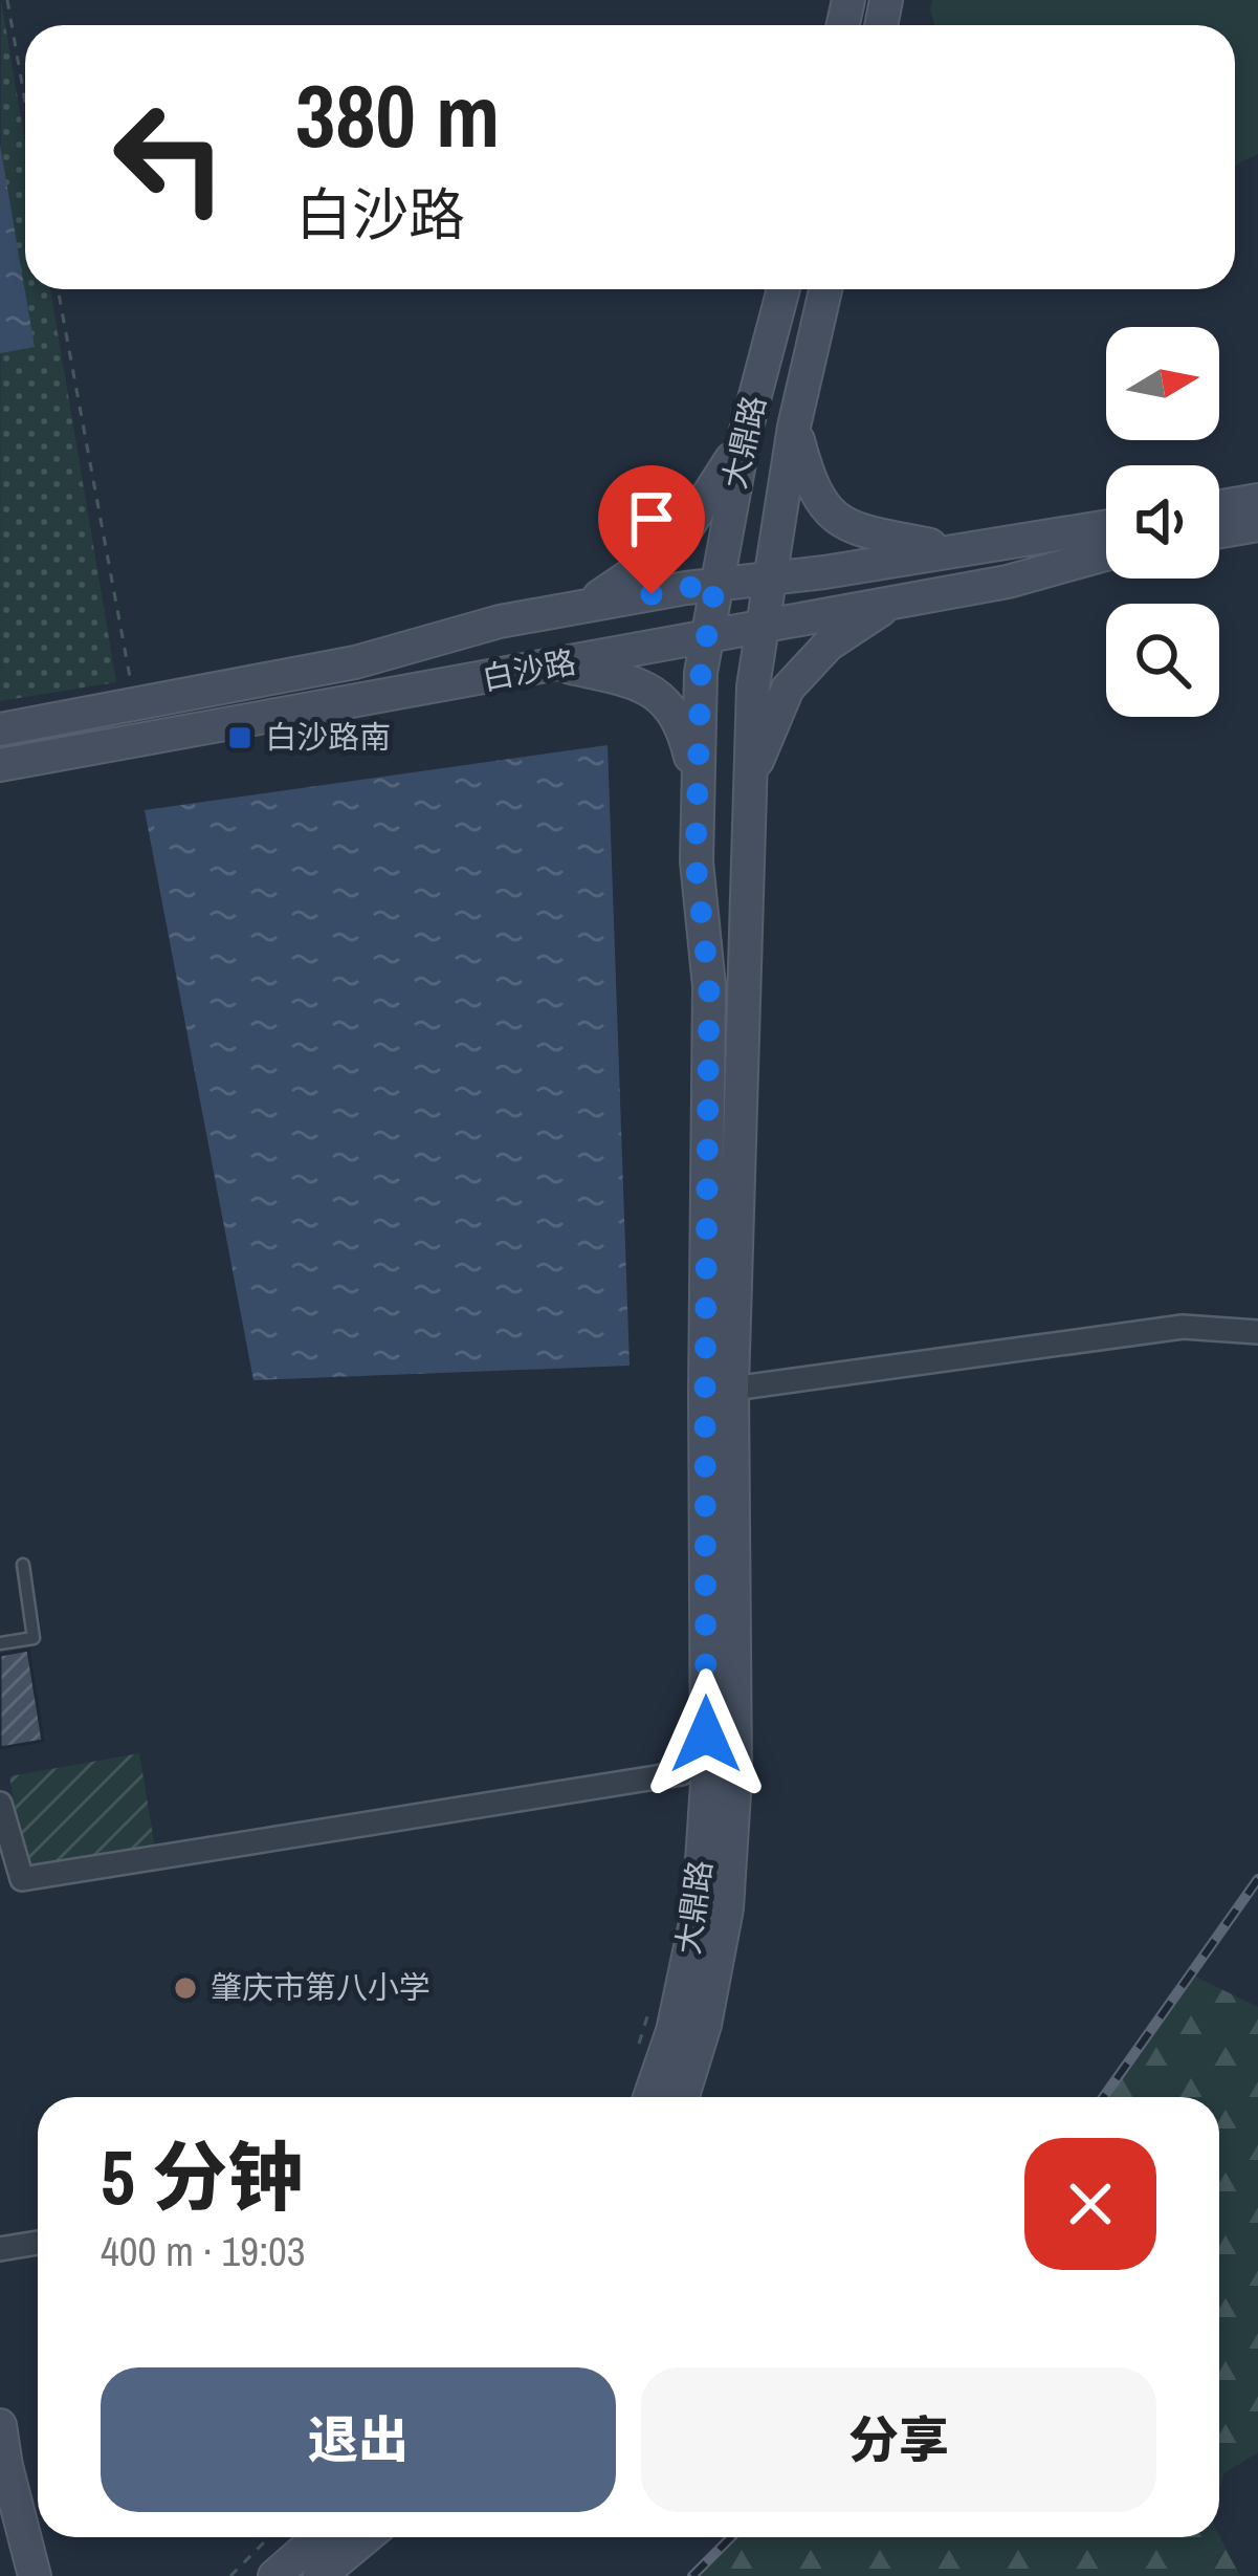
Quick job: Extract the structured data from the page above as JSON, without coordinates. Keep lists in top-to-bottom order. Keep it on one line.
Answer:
{"streets":{"main road":["大鼎路","白沙路"]},"crossings":[["大鼎路","白沙路"]],"places":{"transit":["白沙路南"],"other":["肇庆市第八小学"]},"north":"right","page":{"turn":["380 m","白沙路"],"heading":["5 分钟","400 m · 19:03"],"buttons":["退出","分享"]}}
